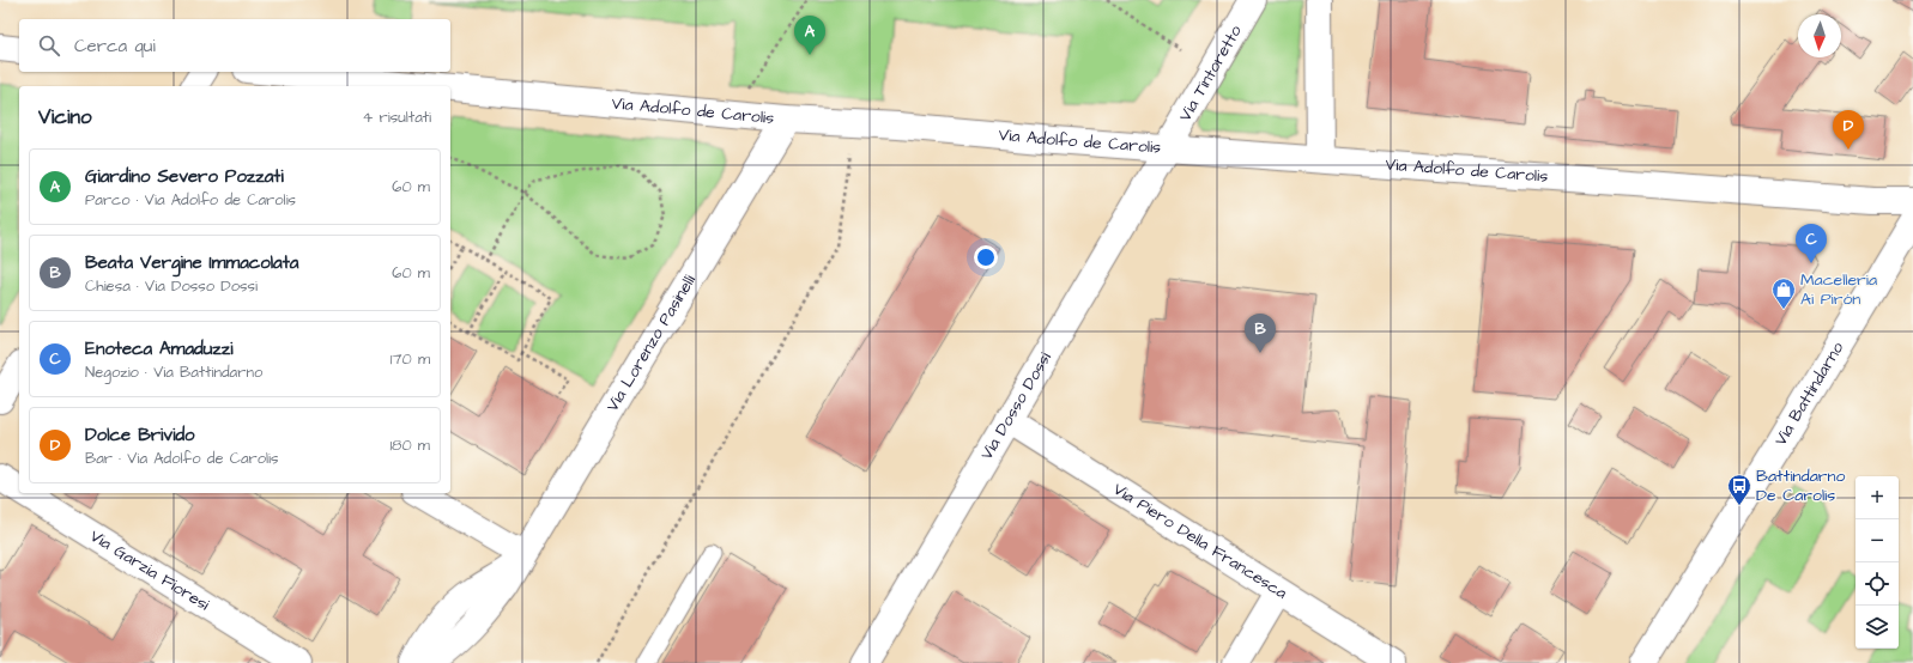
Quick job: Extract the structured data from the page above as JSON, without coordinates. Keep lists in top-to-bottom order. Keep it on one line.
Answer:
{"streets":{"street":["Via Tintoretto","Via Adolfo de Carolis","Via Lorenzo Pasinelli","Via Battindarno","Via Dosso Dossi","Via Piero Della Francesca","Via Garzia Fioresi"]},"crossings":[["Via Tintoretto","Via Adolfo de Carolis"],["Via Tintoretto","Via Dosso Dossi"],["Via Adolfo de Carolis","Via Lorenzo Pasinelli"],["Via Adolfo de Carolis","Via Dosso Dossi"],["Via Dosso Dossi","Via Piero Della Francesca"]],"places":{"shop":["Macelleria Ai Pirón"],"bus stop":["Battindarno De Carolis"]},"north":"bottom","page":{"pins":["A","D","C","B"],"search":"Cerca qui","heading":["Vicino","4 risultati"],"list":[{"mark":"A","name":"Giardino Severo Pozzati","note":"Parco · Via Adolfo de Carolis","value":"60 m"},{"mark":"B","name":"Beata Vergine Immacolata","note":"Chiesa · Via Dosso Dossi","value":"60 m"},{"mark":"C","name":"Enoteca Amaduzzi","note":"Negozio · Via Battindarno","value":"170 m"},{"mark":"D","name":"Dolce Brivido","note":"Bar · Via Adolfo de Carolis","value":"180 m"}],"map_buttons":["+","−"]}}
